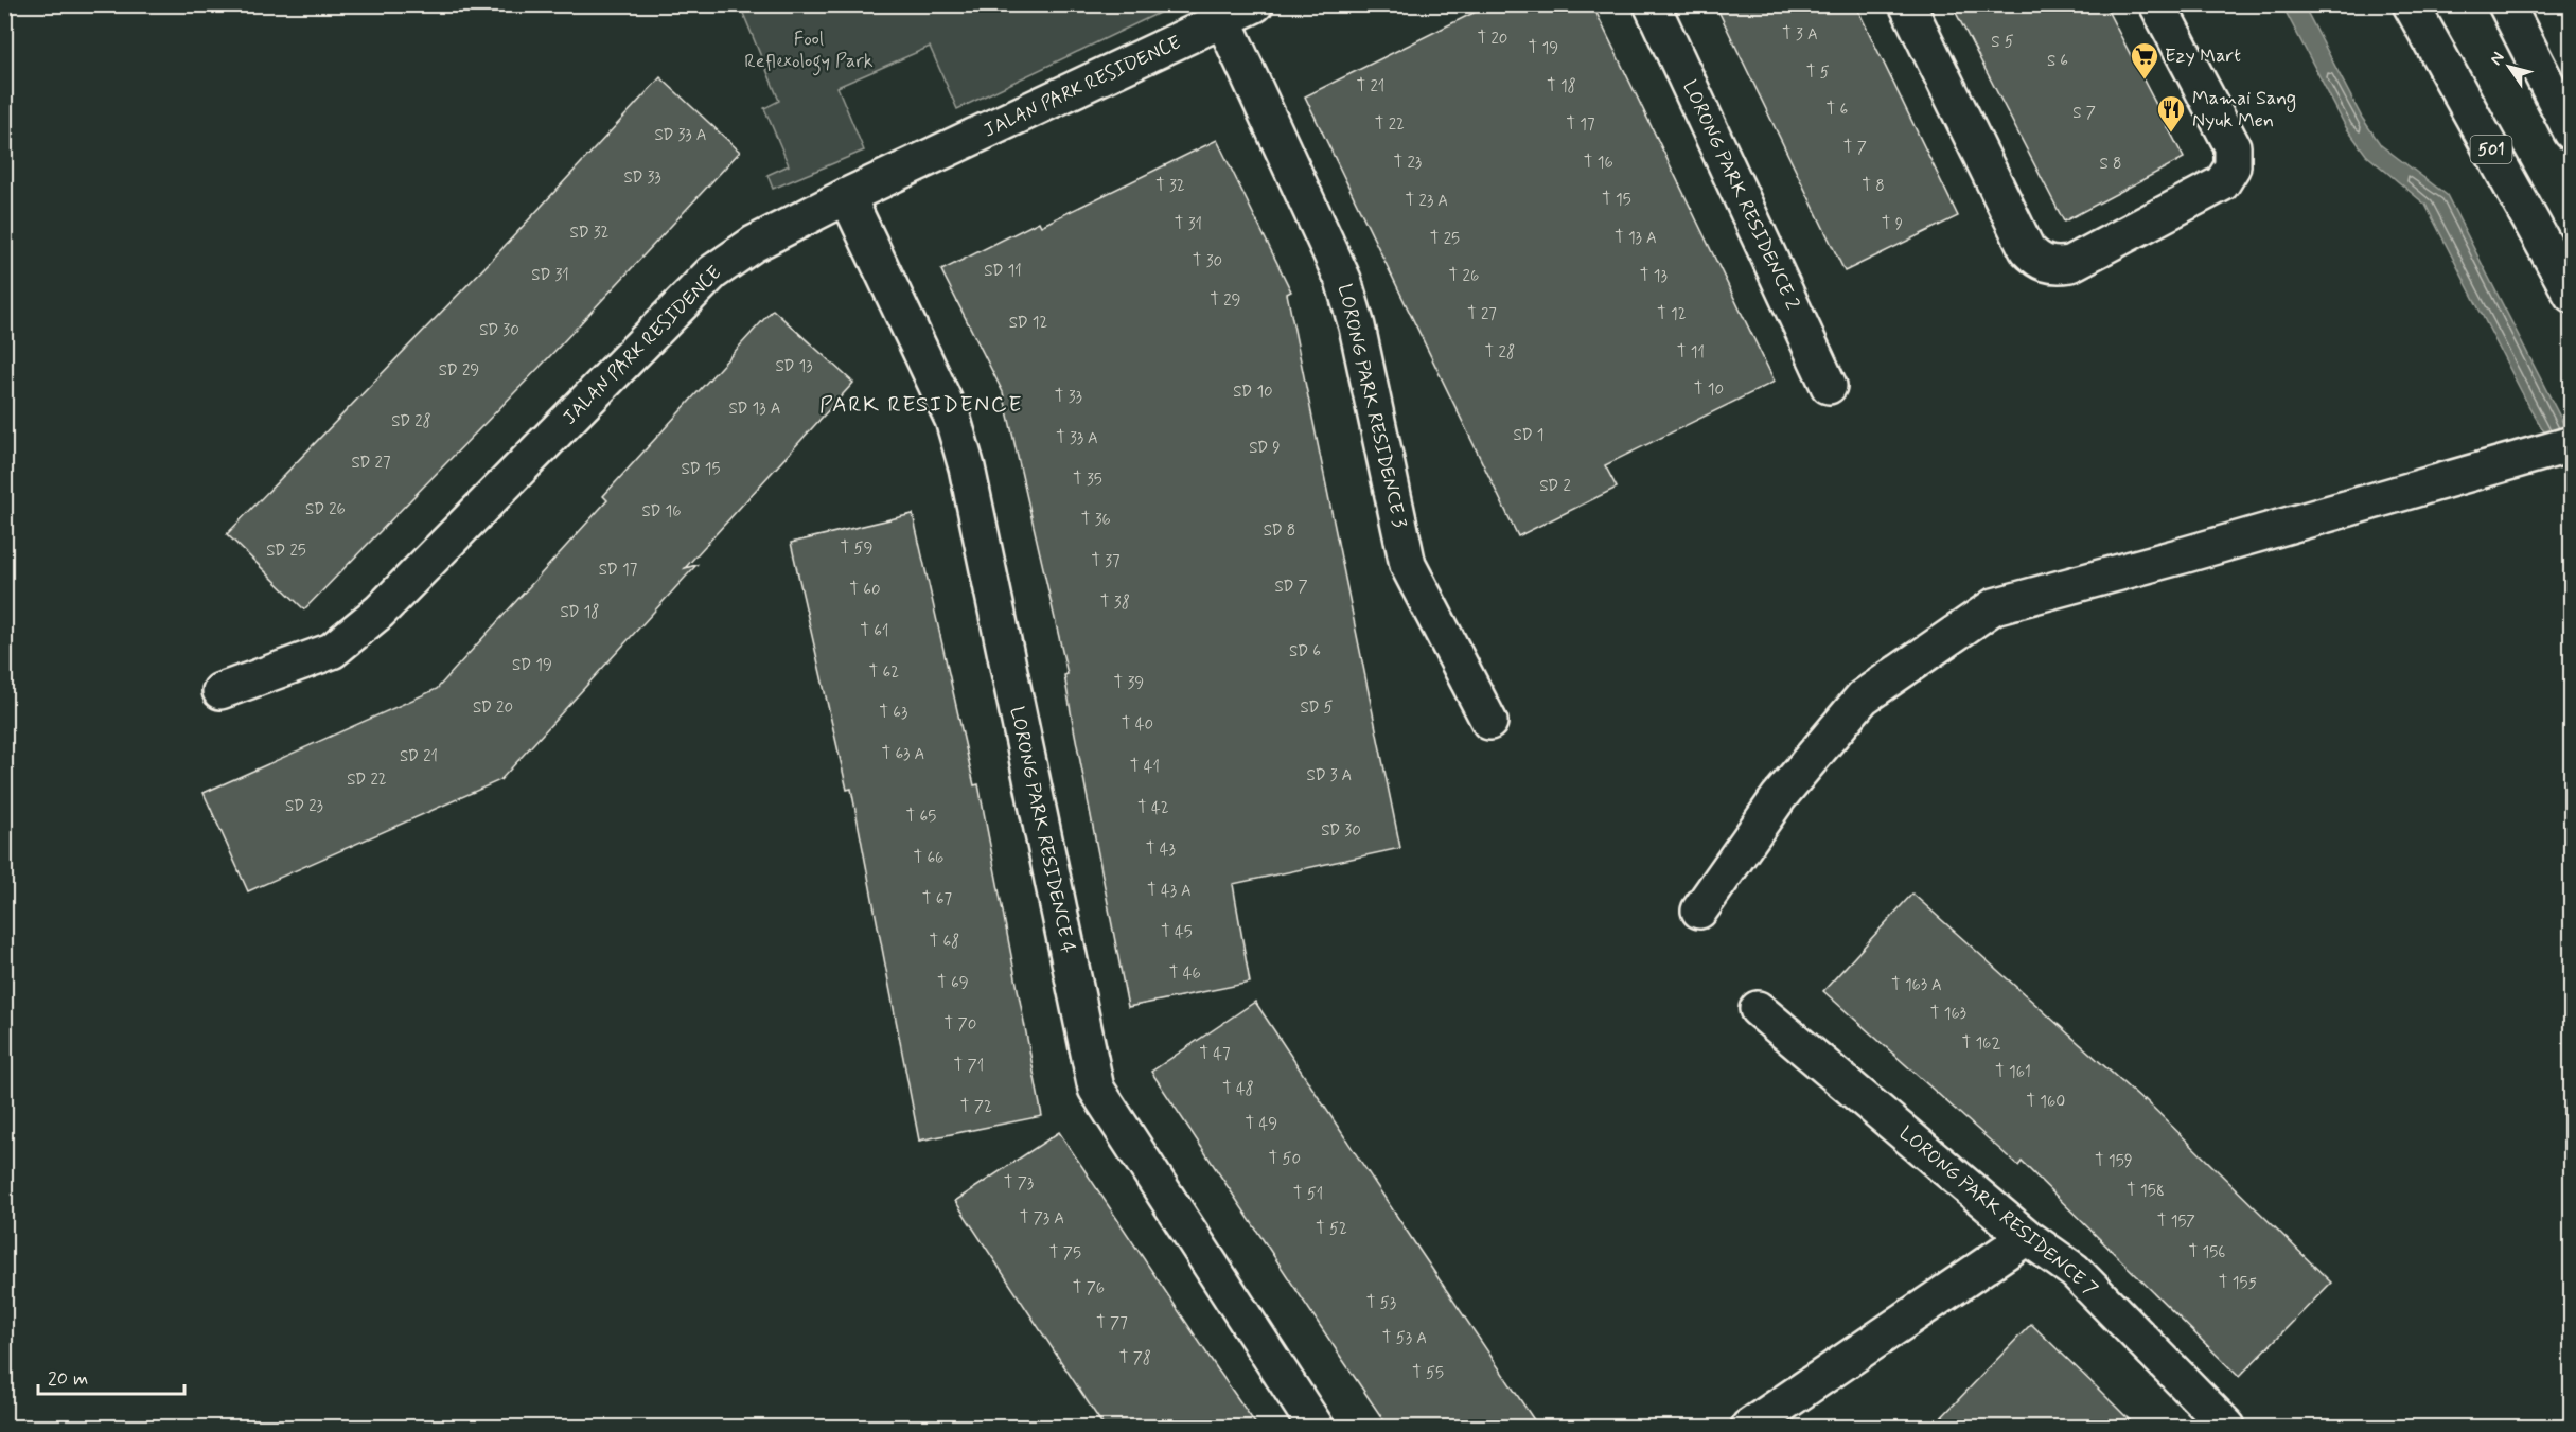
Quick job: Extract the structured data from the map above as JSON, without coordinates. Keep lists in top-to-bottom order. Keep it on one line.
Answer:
{"streets":{"street":["JALAN PARK RESIDENCE","501","LORONG PARK RESIDENCE 2","LORONG PARK RESIDENCE 3","LORONG PARK RESIDENCE 4","LORONG PARK RESIDENCE 7"]},"crossings":[["JALAN PARK RESIDENCE","LORONG PARK RESIDENCE 3"],["JALAN PARK RESIDENCE","LORONG PARK RESIDENCE 4"]],"districts":["PARK RESIDENCE"],"parks":["Fool Reflexology Park"],"places":{"supermarket":["Ezy Mart"],"restaurant":["Mamai Sang Nyuk Men"]},"house_numbers":["T 3 A","T 20","S 5","T 19","S 6","T 5","T 21","T 18","T 6","S 7","T 22","T 17","SD 33 A","T 7","T 23","T 16","S 8","SD 33","T 32","T 8","T 15","T 23 A","T 31","T 9","SD 32","T 13 A","T 25","T 30","SD 11","SD 31","T 26","T 13","T 29","T 27","T 12","SD 12","SD 30","T 28","T 11","SD 13","SD 29","T 10","SD 10","T 33","SD 13 A","SD 28","SD 1","T 33 A","SD 9","SD 27","SD 15","T 35","SD 2","SD 26","SD 16","T 36","SD 8","T 59","SD 25","T 37","SD 17","SD 7","T 60","T 38","SD 18","T 61","SD 6","SD 19","T 62","T 39","SD 20","SD 5","T 63","T 40","T 63 A","SD 21","T 41","SD 3 A","SD 22","SD 23","T 42","T 65","SD 30","T 43","T 66","T 43 A","T 67","T 45","T 68","T 46","T 69","T 163 A","T 163","T 70","T 162","T 47","T 71","T 161","T 48","T 160","T 72","T 49","T 50","T 159","T 73","T 158","T 51","T 73 A","T 157","T 52","T 156","T 75","T 155","T 76","T 53","T 77","T 53 A","T 78","T 55"],"scale_bar":"20 m","north":"top left"}
